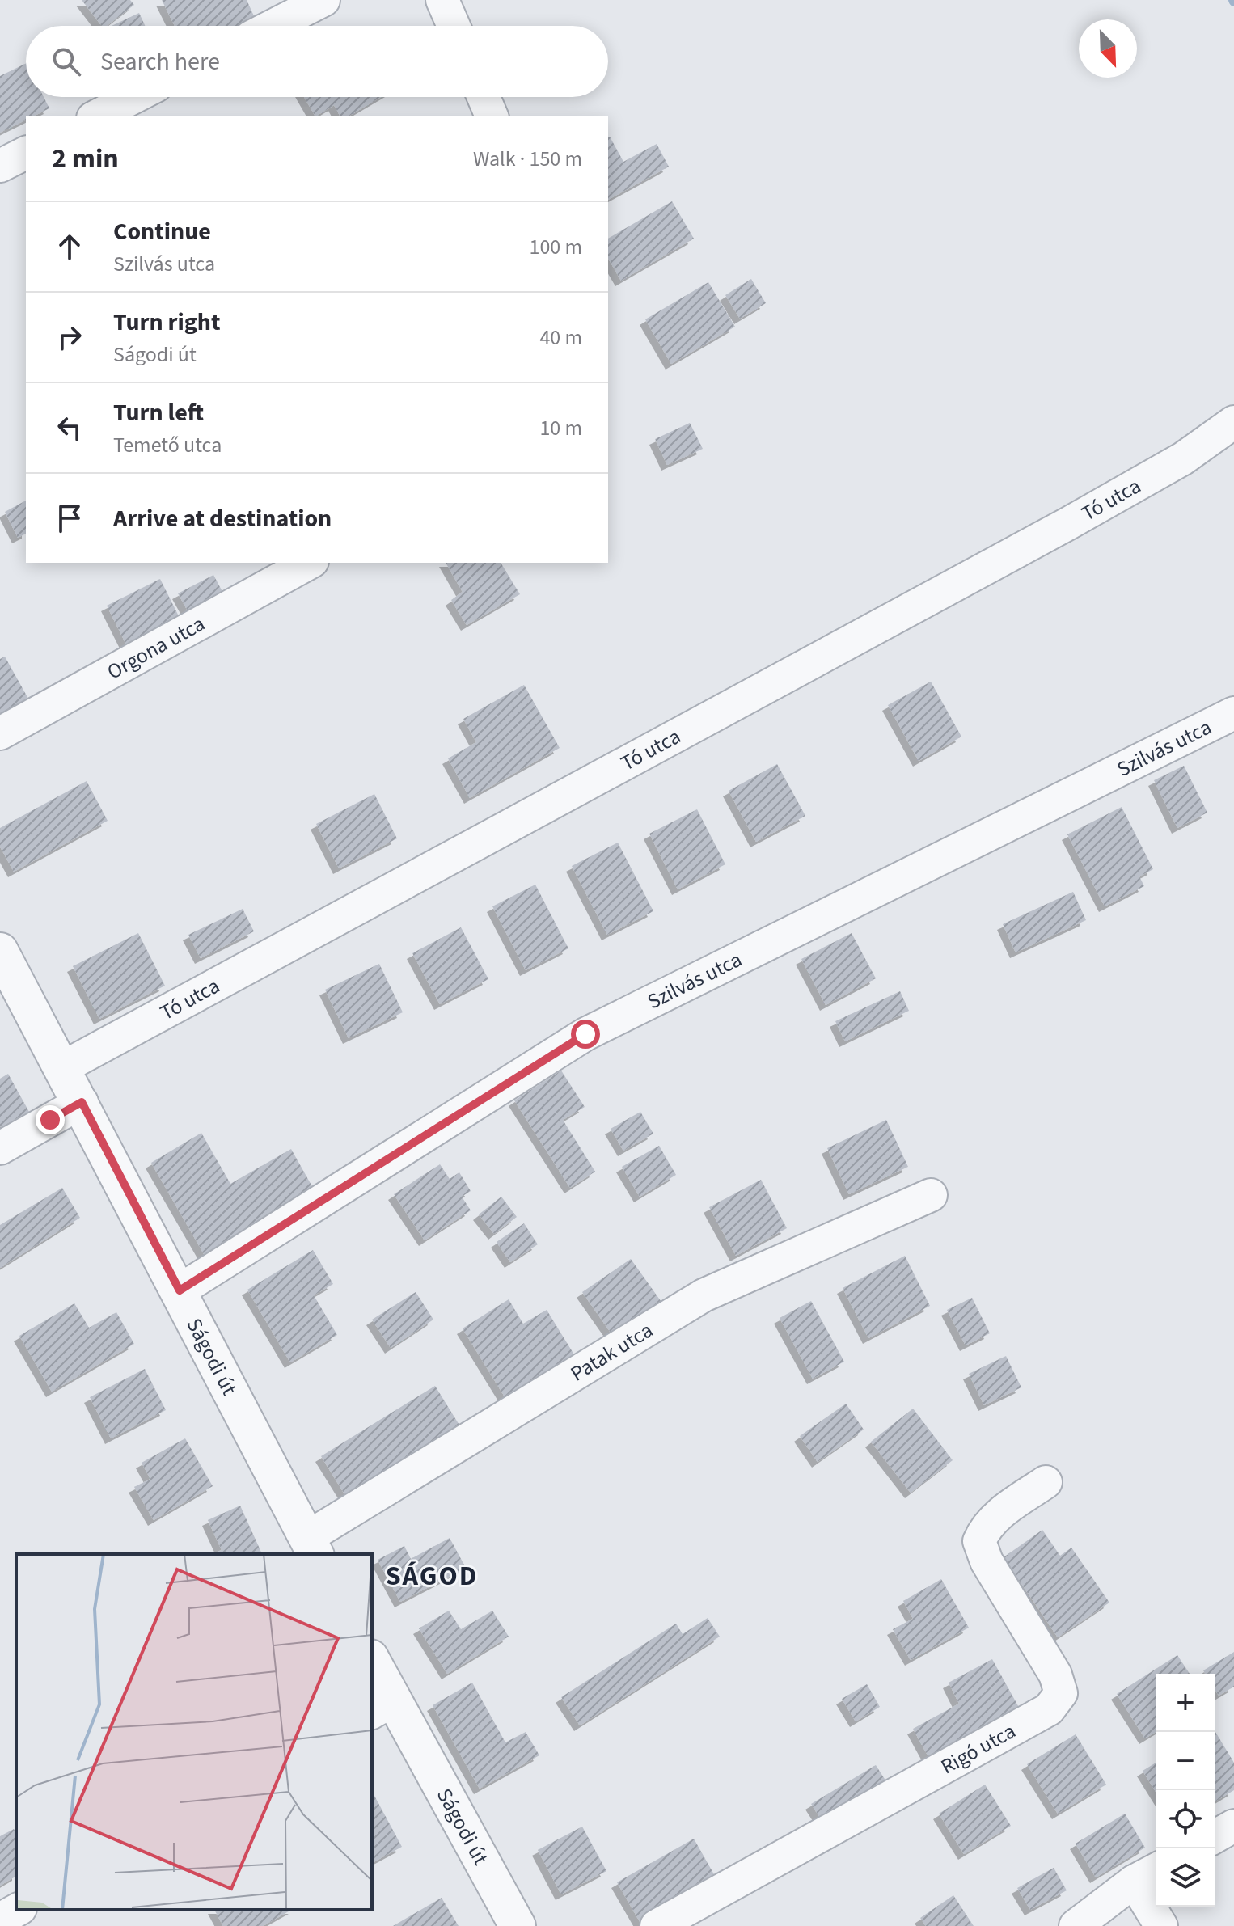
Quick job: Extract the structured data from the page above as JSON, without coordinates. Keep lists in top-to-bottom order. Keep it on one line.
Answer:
{"streets":{"street":["Tó utca","Orgona utca","Szilvás utca","Patak utca","Ságodi út","Rigó utca"]},"crossings":[["Tó utca","Ságodi út"],["Szilvás utca","Ságodi út"],["Patak utca","Ságodi út"]],"districts":["SÁGOD"],"north":"bottom right","page":{"search":"Search here","heading":["2 min","Walk · 150 m"],"list":[["Continue","Szilvás utca","100 m"],["Turn right","Ságodi út","40 m"],["Turn left","Temető utca","10 m"],"Arrive at destination"],"map_buttons":["+","−"]}}
